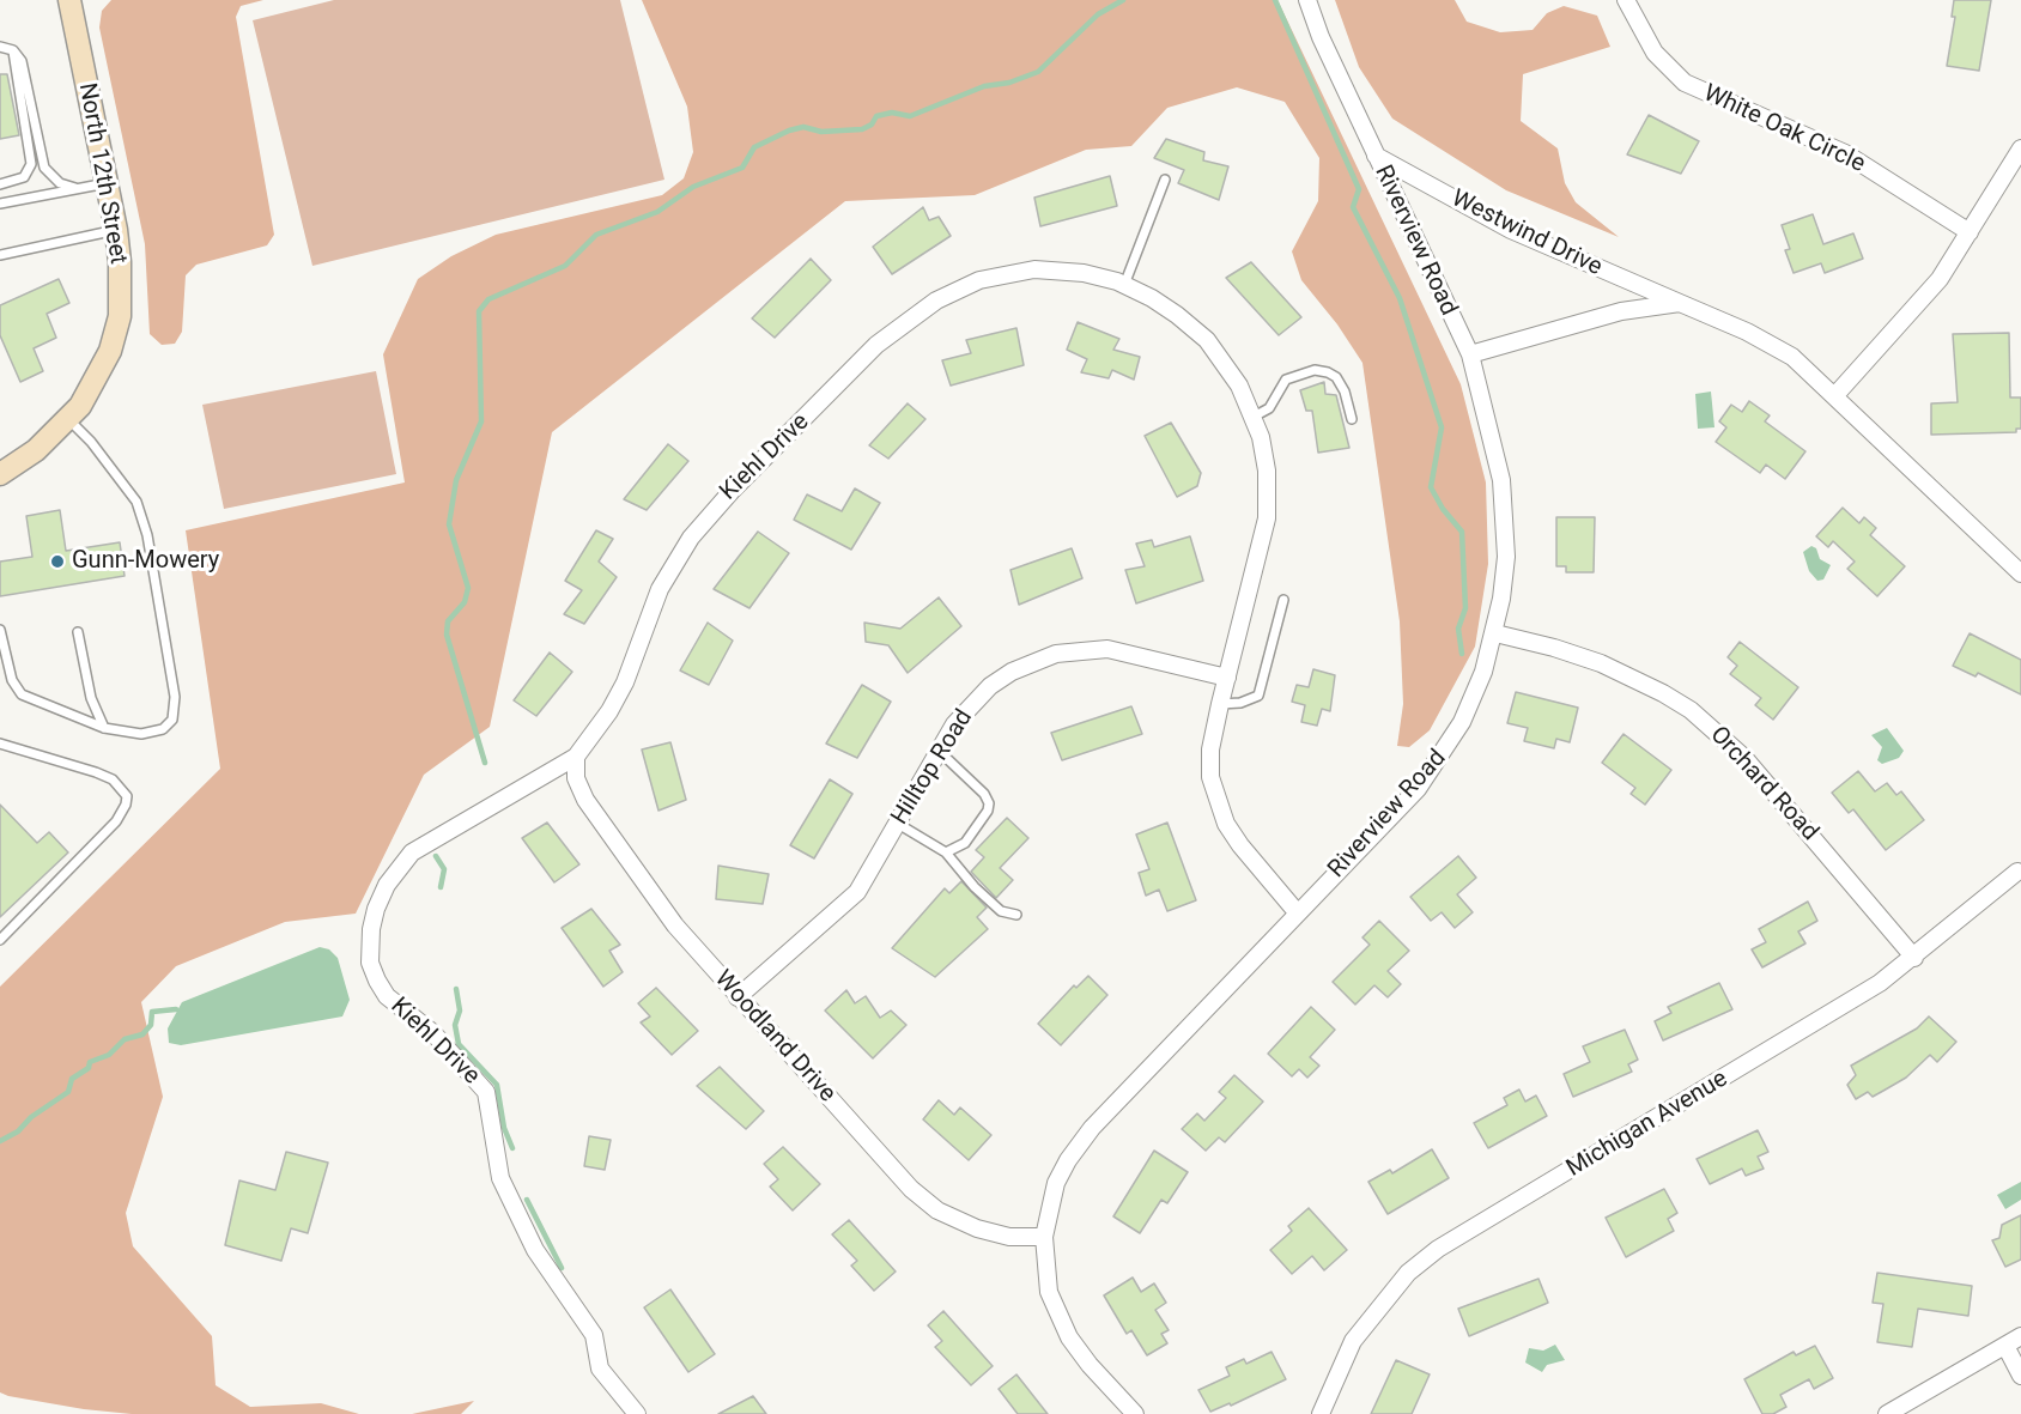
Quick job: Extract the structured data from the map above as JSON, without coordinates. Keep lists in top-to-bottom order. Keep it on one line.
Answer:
{"streets":{"main road":["North 12th Street"],"street":["White Oak Circle","Westwind Drive","Riverview Road","Kiehl Drive","Hilltop Road","Orchard Road","Woodland Drive","Michigan Avenue"]},"crossings":[["Westwind Drive","Riverview Road"],["Riverview Road","Kiehl Drive"],["Riverview Road","Orchard Road"],["Riverview Road","Woodland Drive"],["Kiehl Drive","Hilltop Road"],["Kiehl Drive","Woodland Drive"],["Hilltop Road","Woodland Drive"],["Orchard Road","Michigan Avenue"]],"places":["Gunn-Mowery"]}
